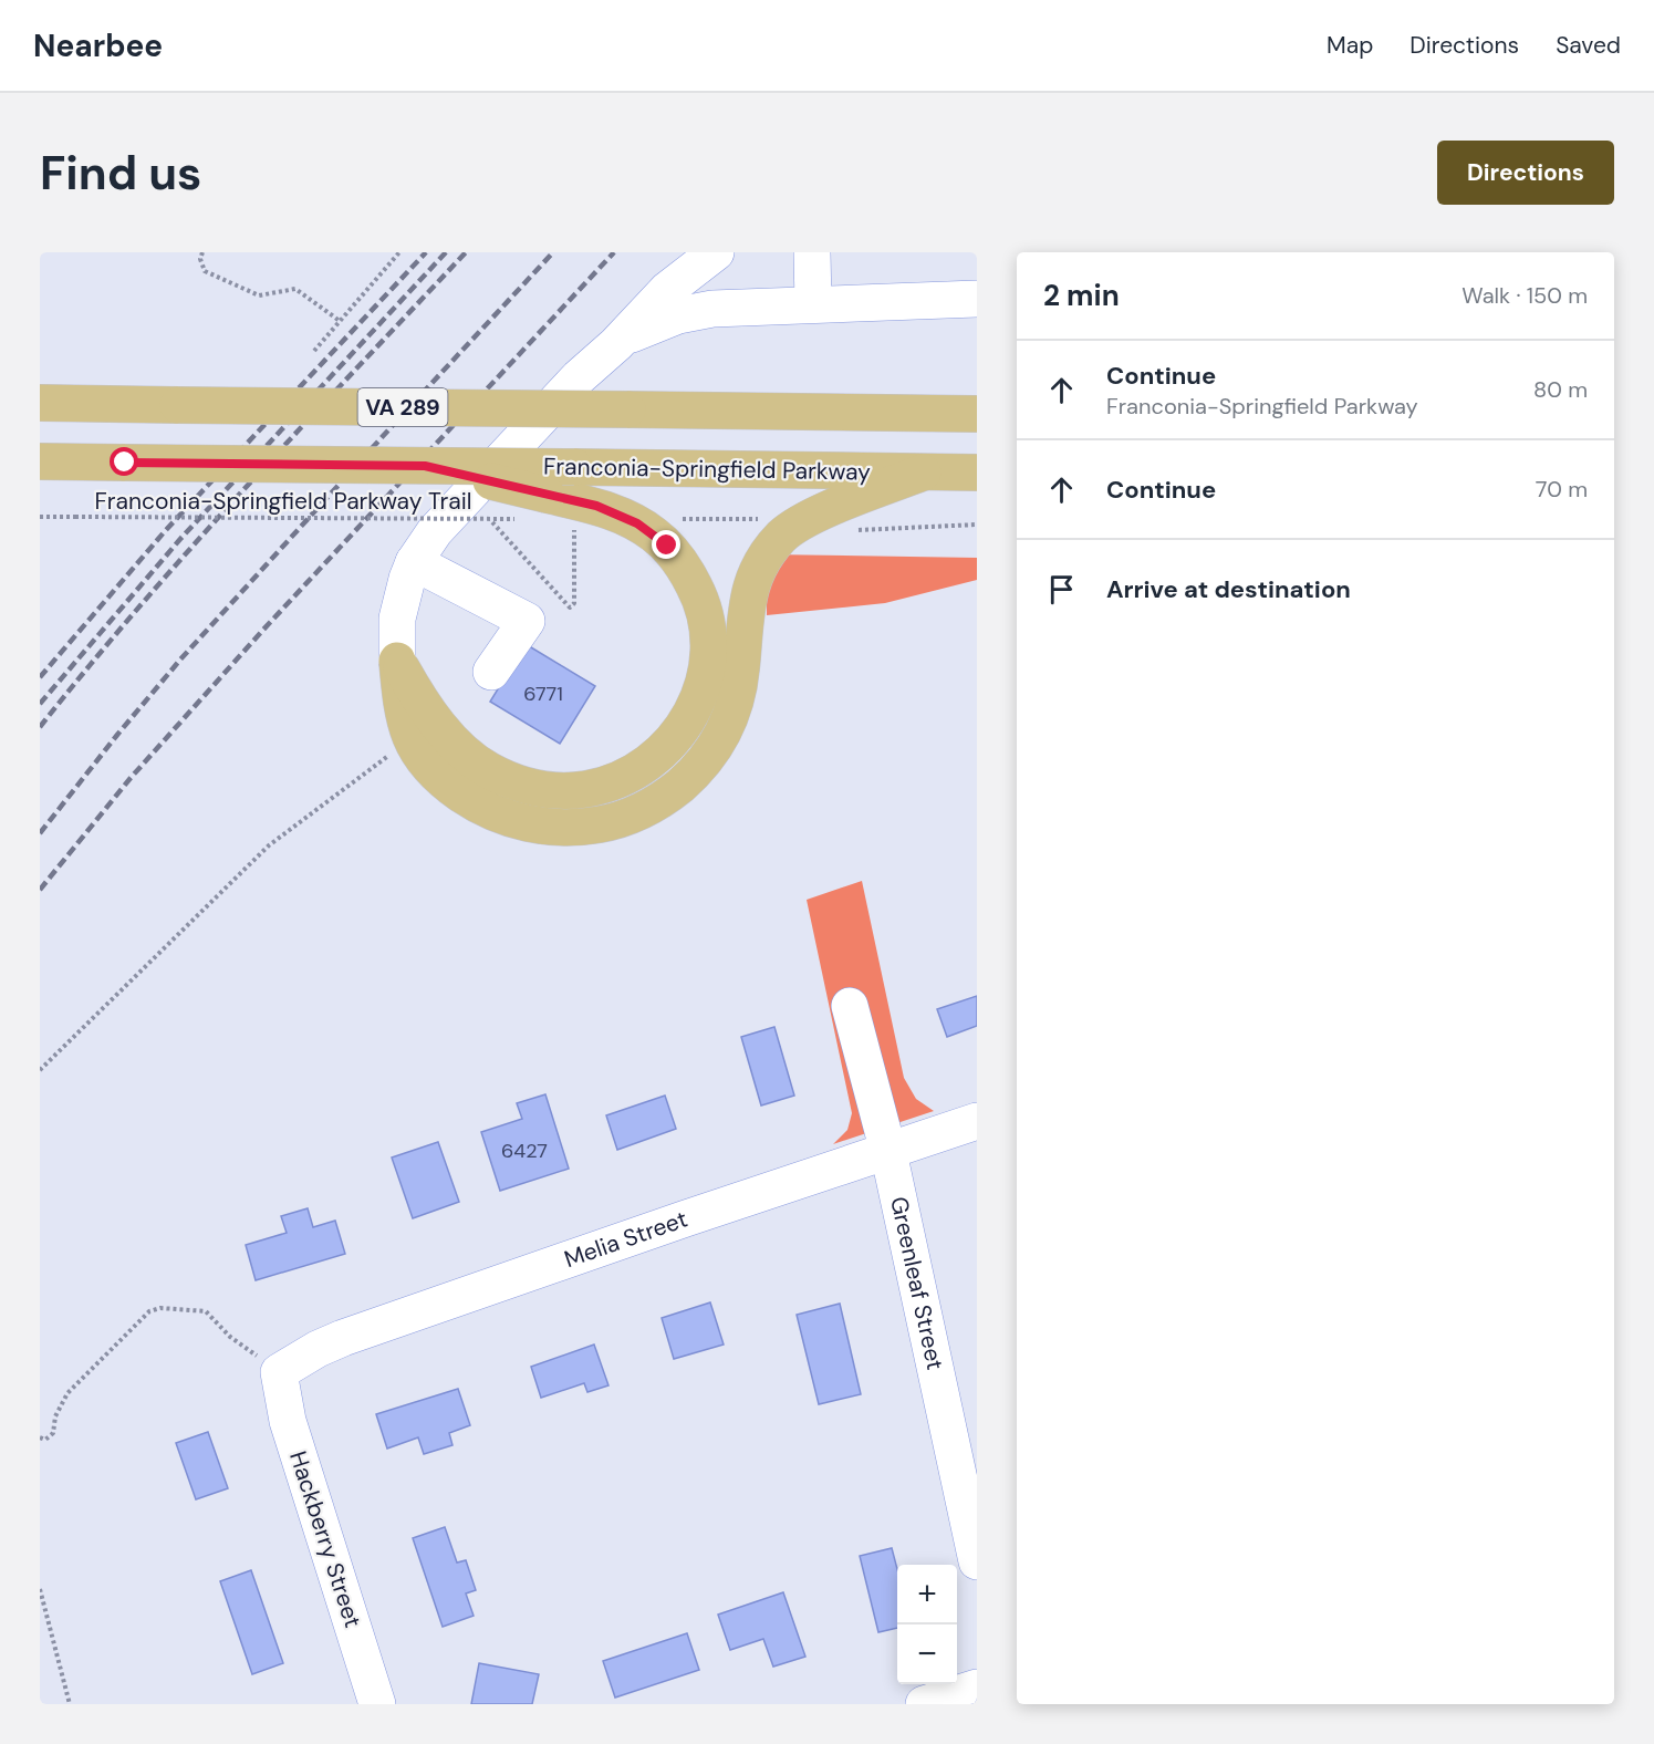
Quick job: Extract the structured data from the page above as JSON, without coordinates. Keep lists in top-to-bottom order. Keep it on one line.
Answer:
{"streets":{"main road":["VA 289","Franconia-Springfield Parkway"],"street":["Melia Street","Greenleaf Street","Hackberry Street"],"path":["Franconia-Springfield Parkway Trail"]},"crossings":[["Melia Street","Greenleaf Street"],["Melia Street","Hackberry Street"]],"house_numbers":["6771","6427"],"page":{"header":"Nearbee","nav":["Map","Directions","Saved"],"buttons":"Directions","title":"Find us","heading":["2 min","Walk · 150 m"],"list":[["Continue","Franconia-Springfield Parkway","80 m"],["Continue","70 m"],"Arrive at destination"],"map_buttons":["+","−"]}}
